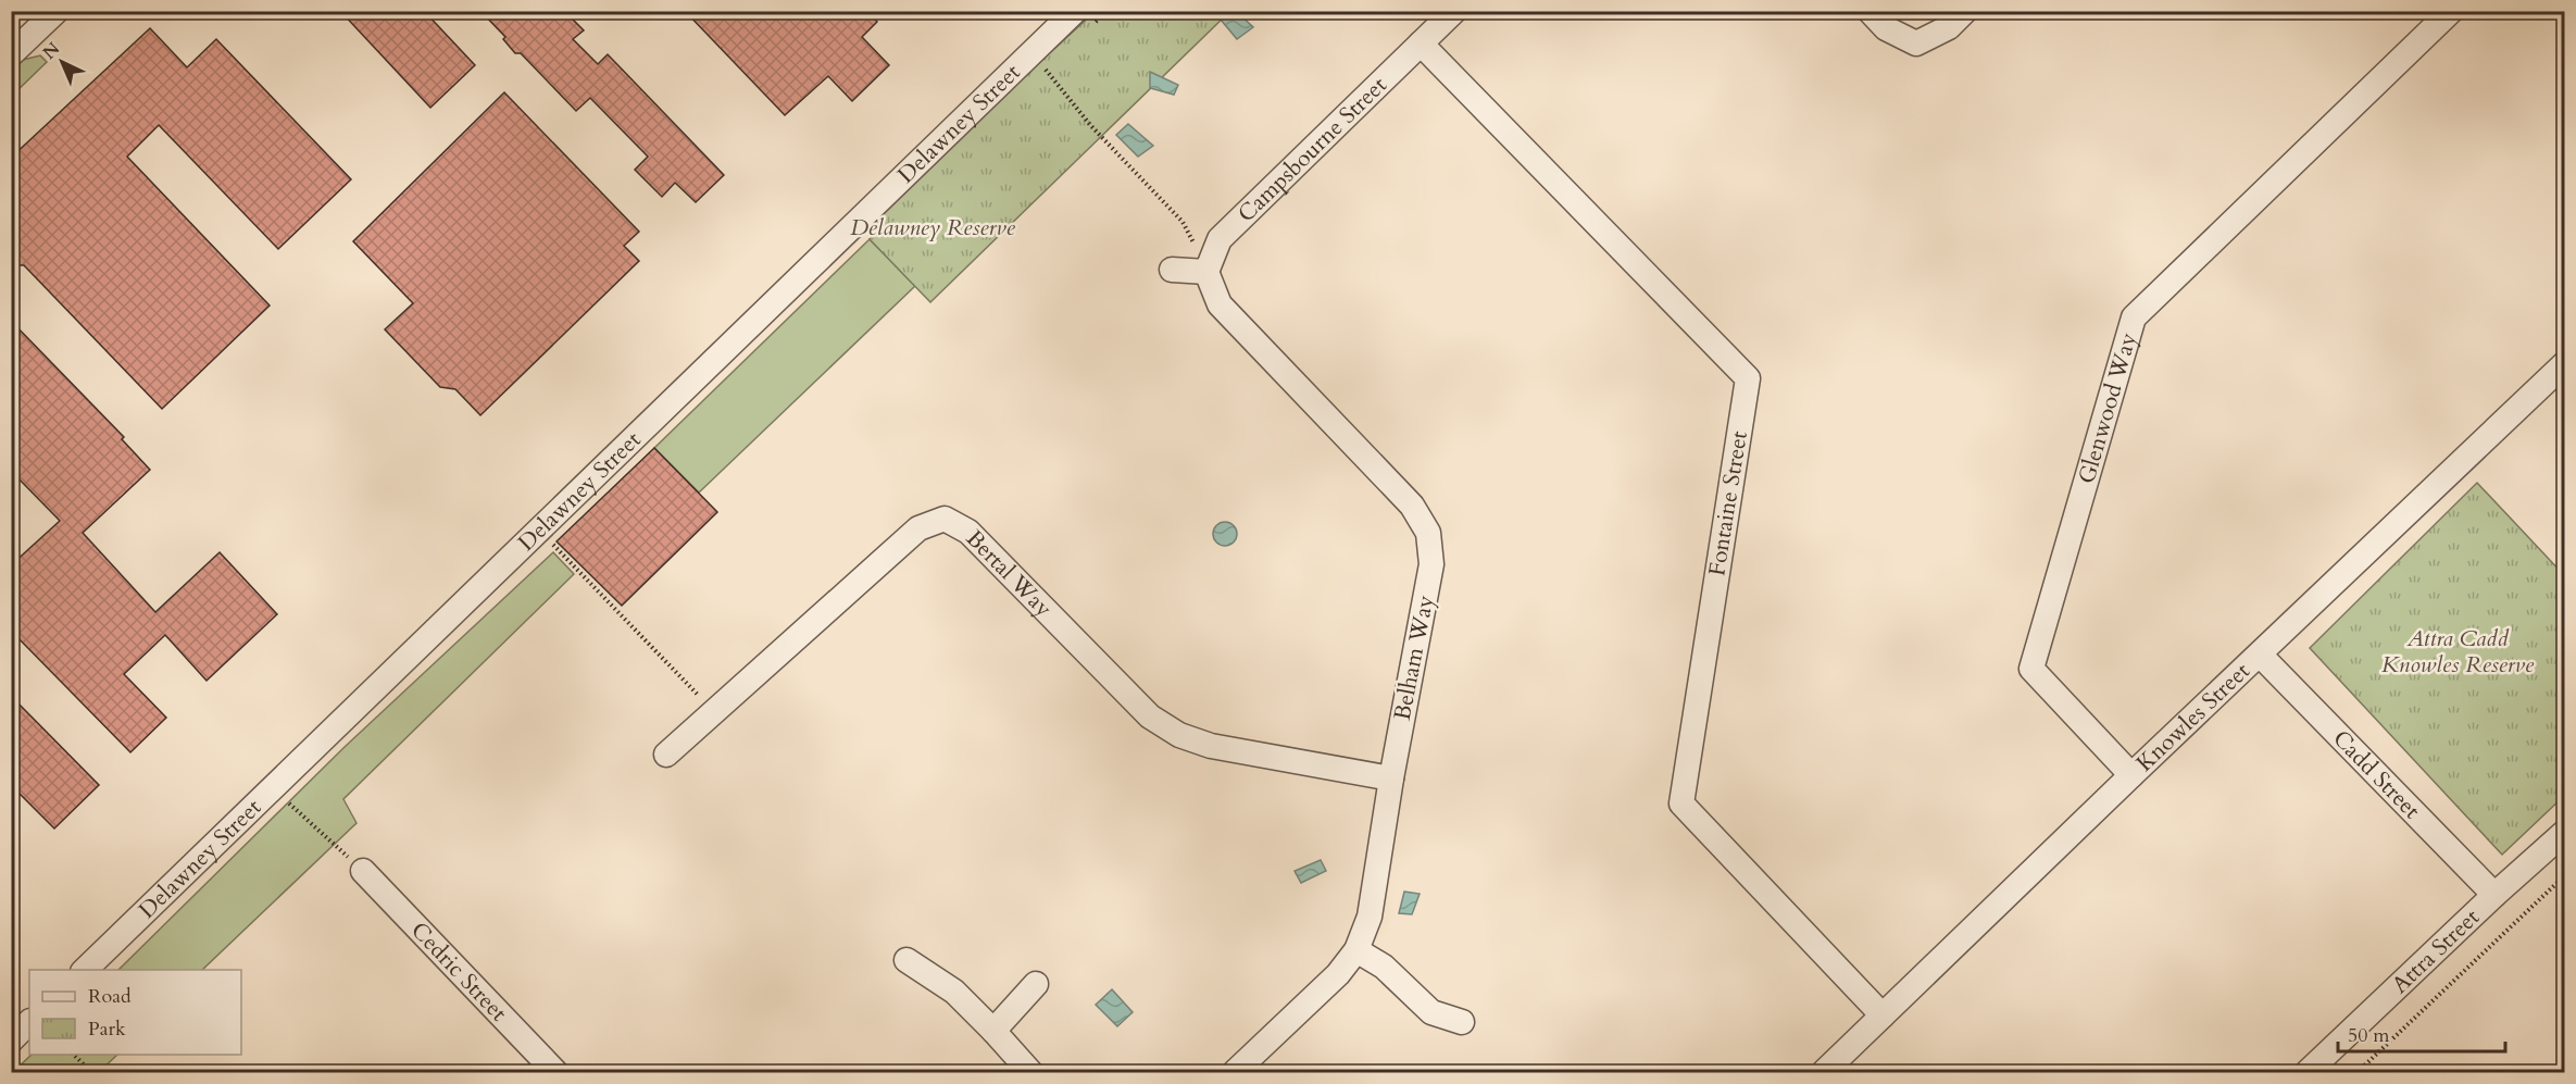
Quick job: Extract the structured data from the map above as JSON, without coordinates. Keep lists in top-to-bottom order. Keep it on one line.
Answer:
{"streets":{"street":["Delawney Street","Campsbourne Street","Glenwood Way","Fontaine Street","Bertal Way","Belham Way","Knowles Street","Cadd Street","Attra Street","Cedric Street"]},"crossings":[["Campsbourne Street","Fontaine Street"],["Campsbourne Street","Belham Way"],["Glenwood Way","Knowles Street"],["Fontaine Street","Knowles Street"],["Bertal Way","Belham Way"],["Knowles Street","Cadd Street"],["Cadd Street","Attra Street"]],"parks":["Delawney Reserve","Attra Cadd Knowles Reserve"],"legend":["Road","Park"],"scale_bar":"50 m","north":"top left"}
